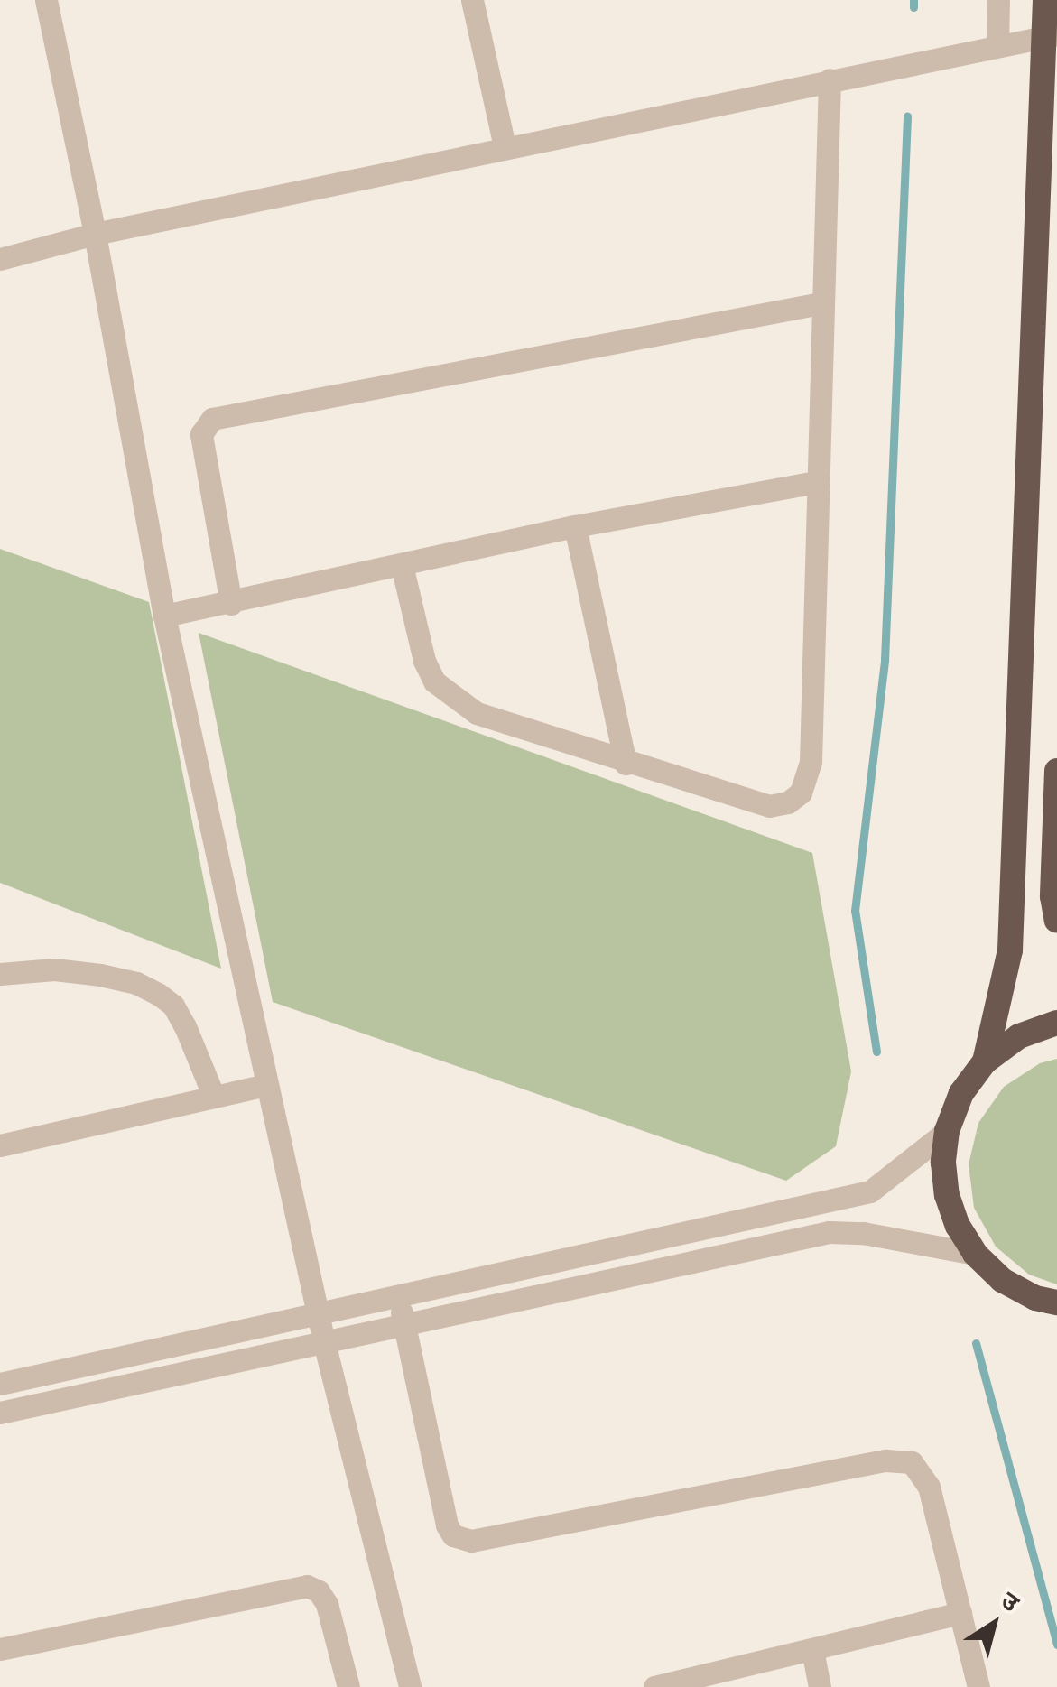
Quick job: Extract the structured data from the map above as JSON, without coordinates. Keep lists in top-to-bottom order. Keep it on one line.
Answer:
{"north":"top right"}
